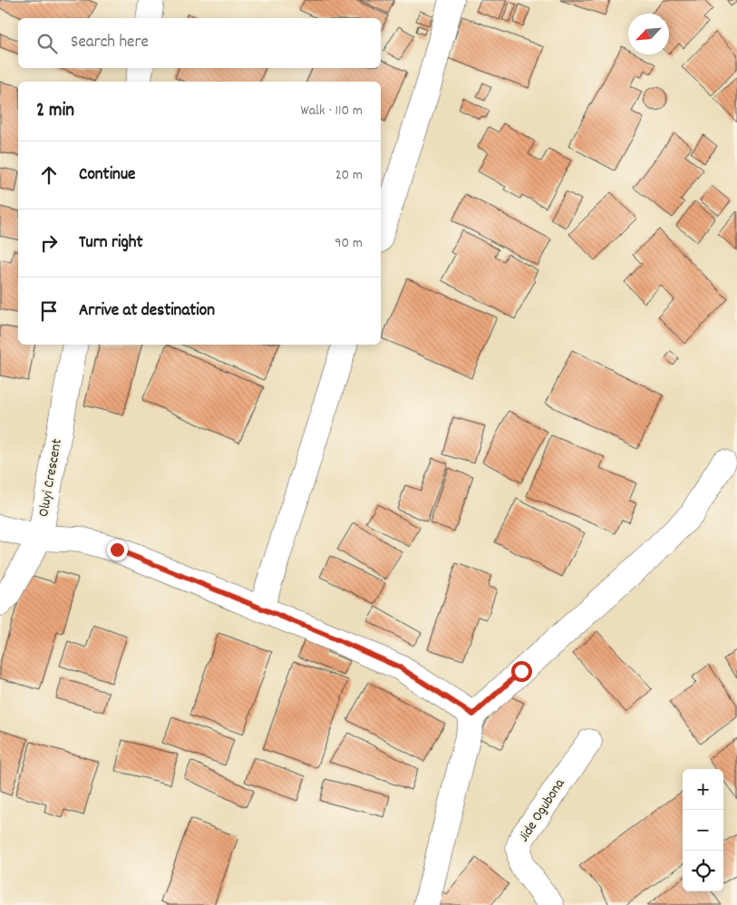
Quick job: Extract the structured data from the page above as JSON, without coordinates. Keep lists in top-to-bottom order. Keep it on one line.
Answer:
{"streets":{"street":["Oluyi Crescent","Jide Ogubona"]},"north":"bottom left","page":{"search":"Search here","heading":["2 min","Walk · 110 m"],"list":[["Continue","20 m"],["Turn right","90 m"],"Arrive at destination"],"map_buttons":["+","−"]}}
